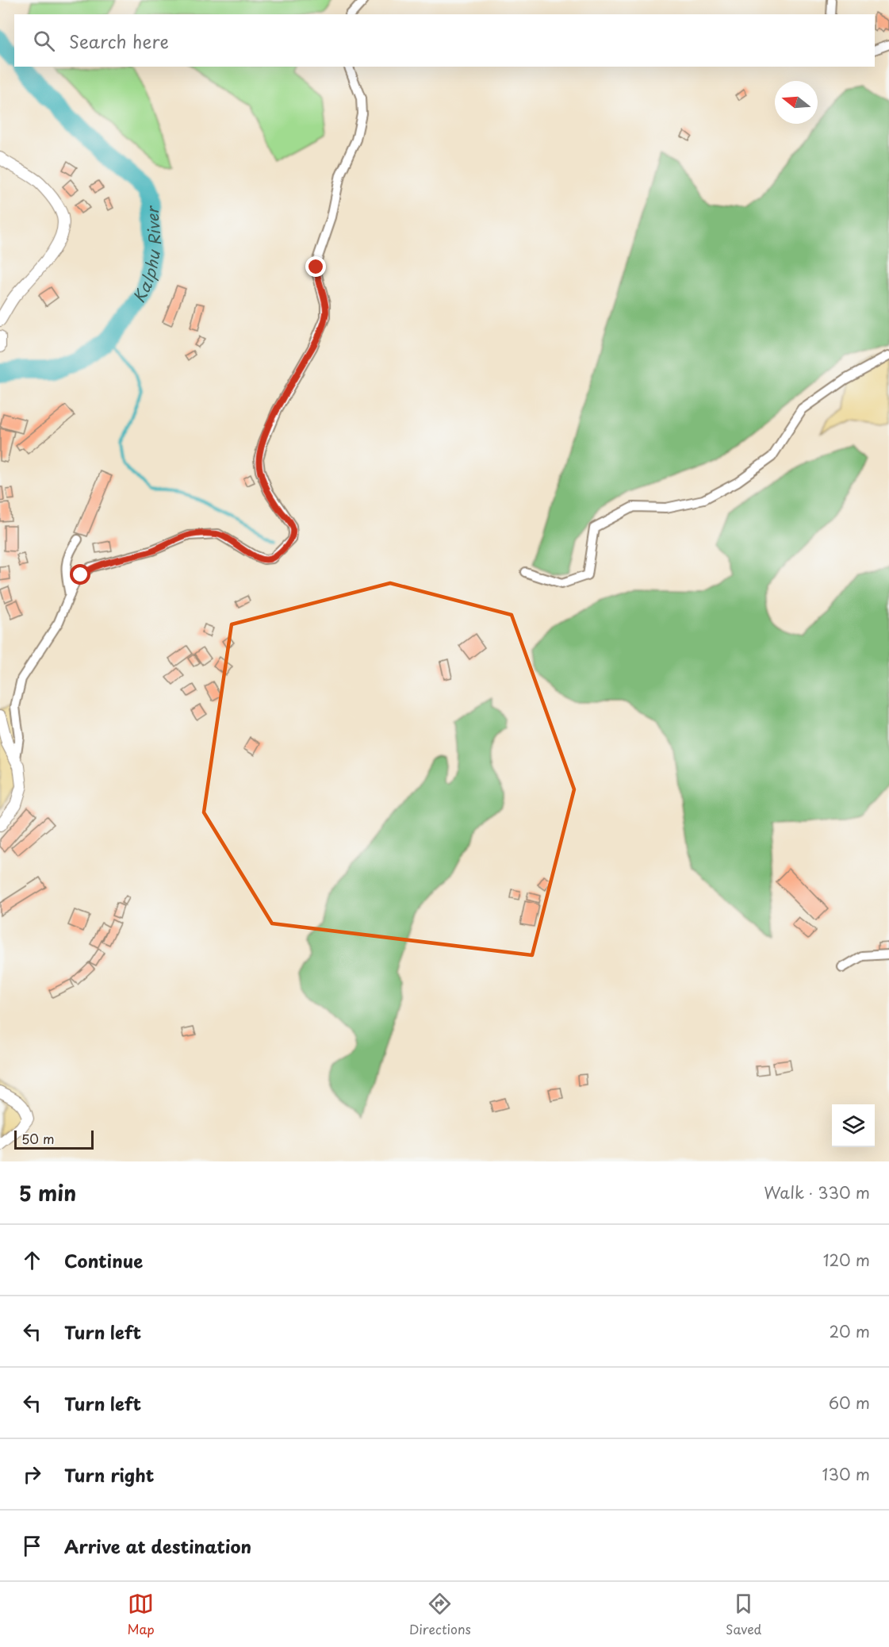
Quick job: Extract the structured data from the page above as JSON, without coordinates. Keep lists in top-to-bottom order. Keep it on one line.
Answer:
{"water":["Kalphu River"],"scale_bar":"50 m","north":"left","page":{"search":"Search here","scale":"50 m","heading":["5 min","Walk · 330 m"],"list":[["Continue","120 m"],["Turn left","20 m"],["Turn left","60 m"],["Turn right","130 m"],"Arrive at destination"],"nav":["Map","Directions","Saved"]}}
